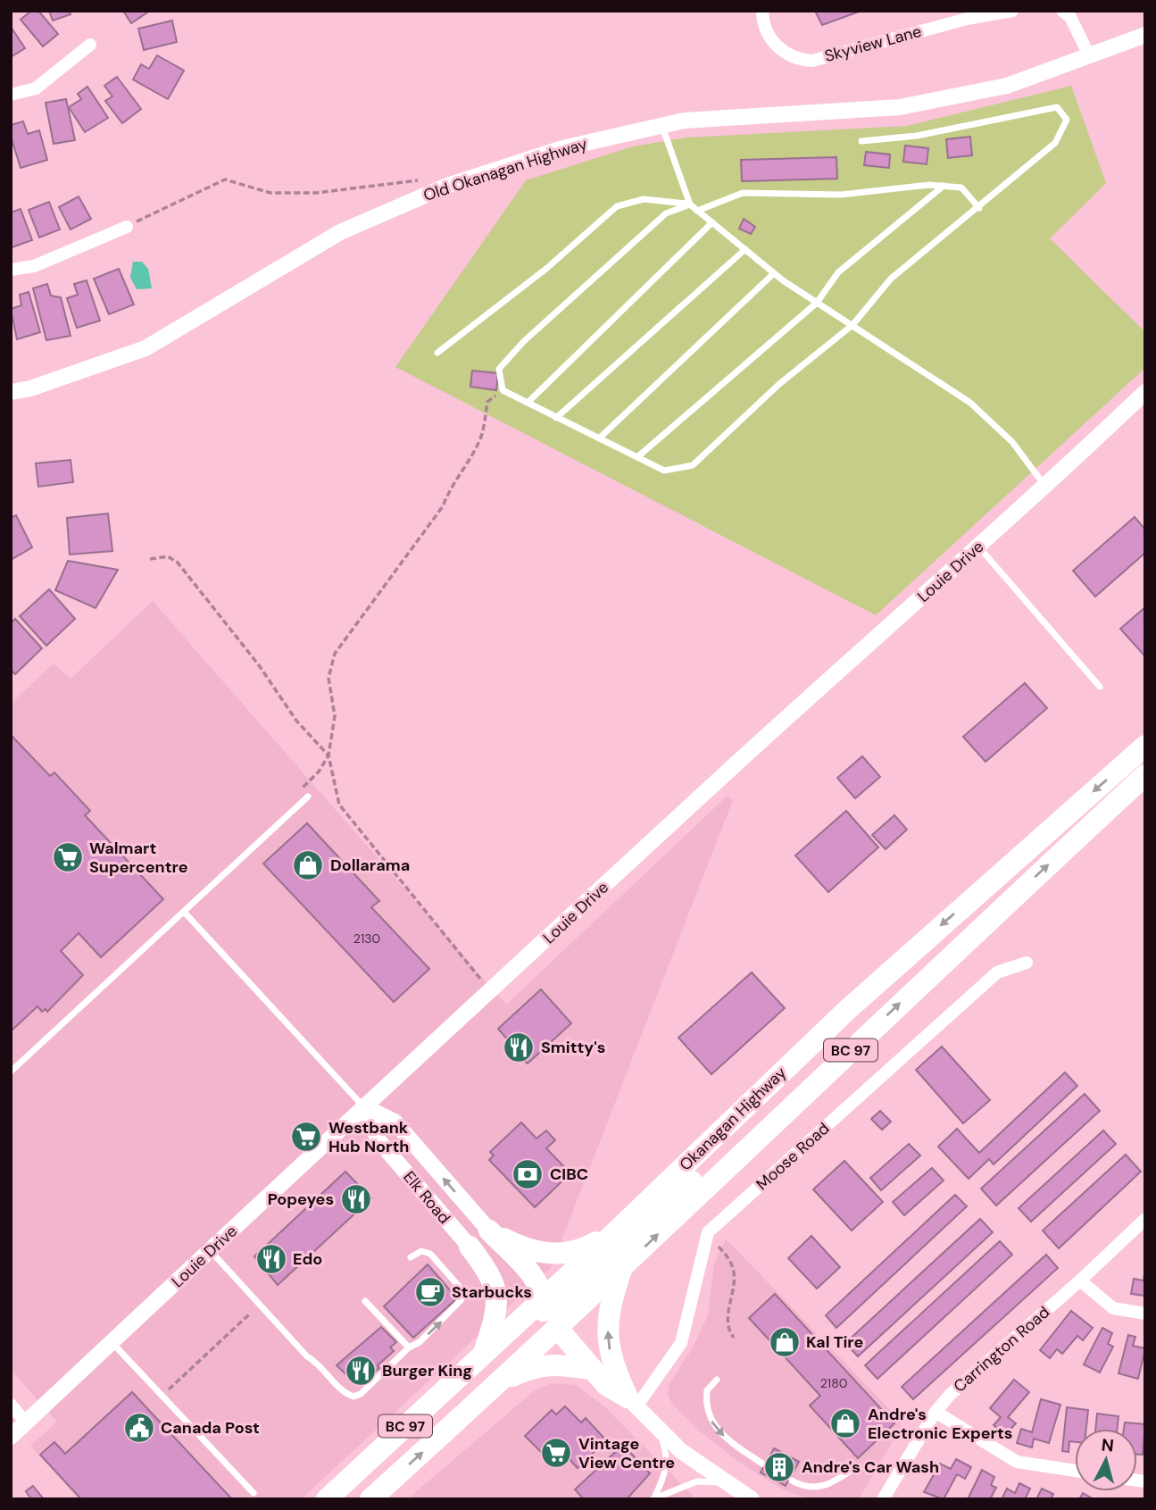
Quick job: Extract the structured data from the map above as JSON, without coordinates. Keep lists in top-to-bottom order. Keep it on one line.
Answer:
{"streets":{"highway":["BC 97","Okanagan Highway"],"street":["Skyview Lane","Old Okanagan Highway","Louie Drive","Moose Road","Elk Road","Carrington Road"]},"crossings":[["Louie Drive","Elk Road"]],"places":{"supermarket":["Walmart Supercentre","Westbank Hub North","Vintage View Centre"],"shop":["Dollarama","Kal Tire","Andre's Electronic Experts"],"restaurant":["Smitty's","Popeyes","Edo","Burger King"],"bank":["CIBC"],"cafe":["Starbucks"],"public building":["Canada Post"],"building":["Andre's Car Wash"]},"house_numbers":["2130","2180"],"north":"top"}
